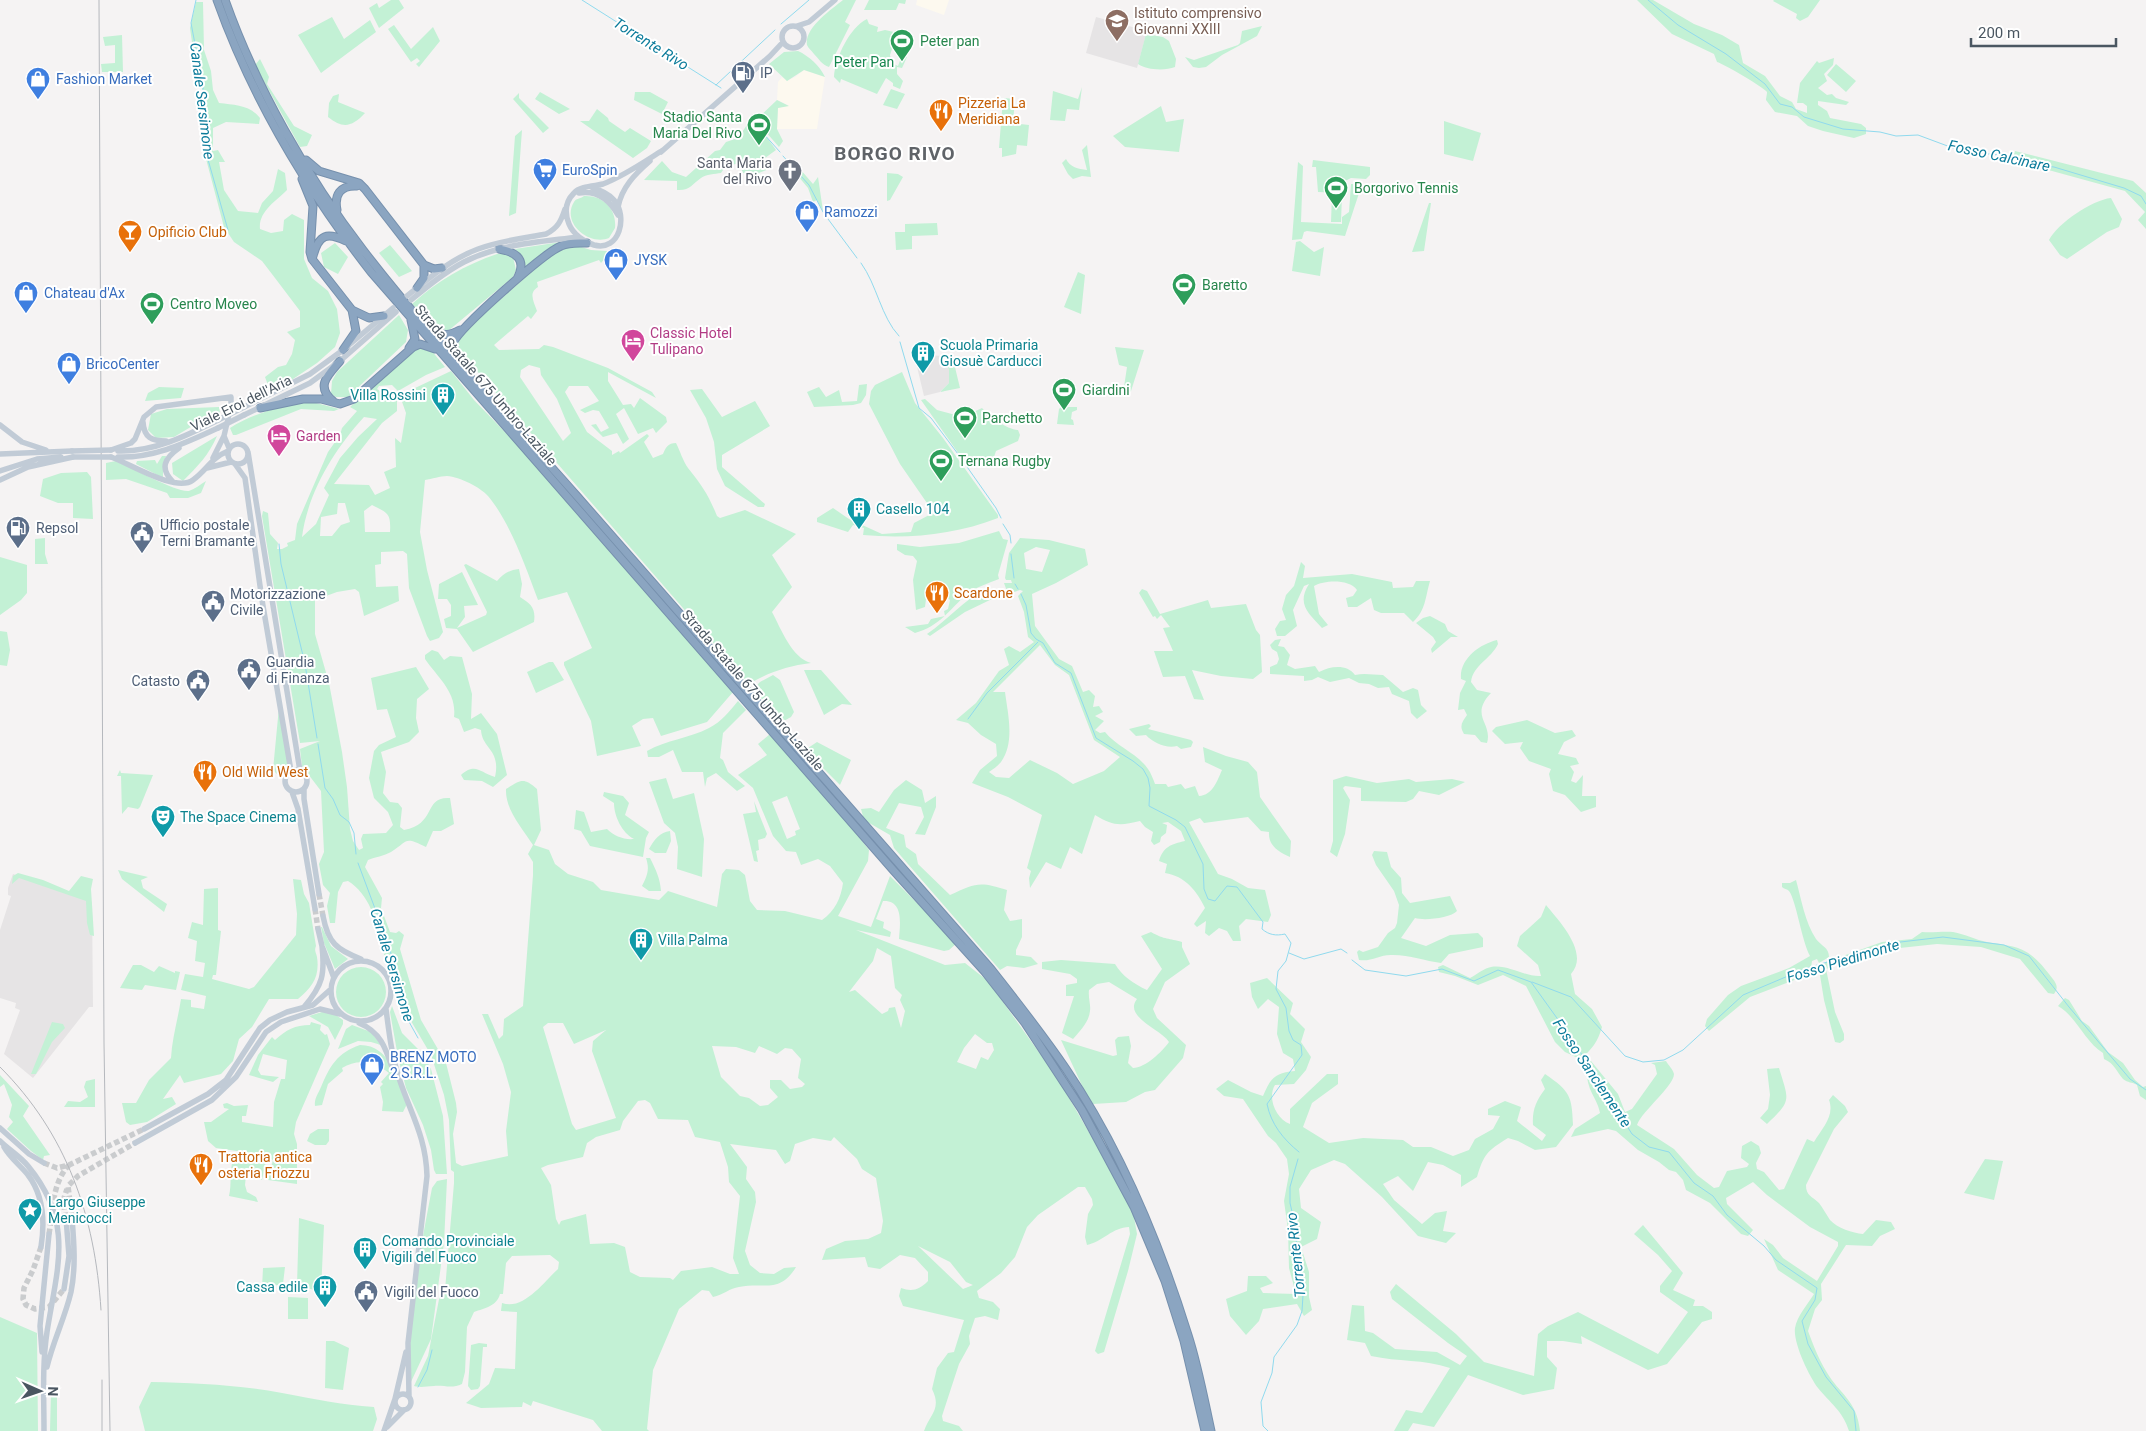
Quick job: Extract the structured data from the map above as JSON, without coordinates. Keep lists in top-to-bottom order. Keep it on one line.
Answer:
{"streets":{"highway":["Strada Statale 675 Umbro-Laziale"],"main road":["Viale Eroi dell'Aria"]},"districts":["BORGO RIVO"],"water":["Torrente Rivo","Canale Sersimone","Fosso Calcinare","Fosso Piedimonte","Fosso Sanclemente"],"parks":["Peter Pan"],"places":{"school or university":["Istituto comprensivo Giovanni XXIII"],"sports":["Peter pan","Stadio Santa Maria Del Rivo","Borgorivo Tennis","Baretto","Centro Moveo","Giardini","Parchetto","Ternana Rugby"],"fuel station":["IP","Repsol"],"shop":["Fashion Market","Ramozzi","JYSK","Chateau d'Ax","BricoCenter","BRENZ MOTO 2 S.R.L."],"restaurant":["Pizzeria La Meridiana","Scardone","Old Wild West","Trattoria antica osteria Friozzu"],"supermarket":["EuroSpin"],"church":["Santa Maria del Rivo"],"bar":["Opificio Club"],"hotel":["Classic Hotel Tulipano","Garden"],"building":["Scuola Primaria Giosuè Carducci","Villa Rossini","Casello 104","Villa Palma","Comando Provinciale Vigili del Fuoco","Cassa edile"],"public building":["Ufficio postale Terni Bramante","Motorizzazione Civile","Guardia di Finanza","Catasto","Vigili del Fuoco"],"theatre":["The Space Cinema"],"place":["Largo Giuseppe Menicocci"]},"scale_bar":"200 m","north":"right"}
